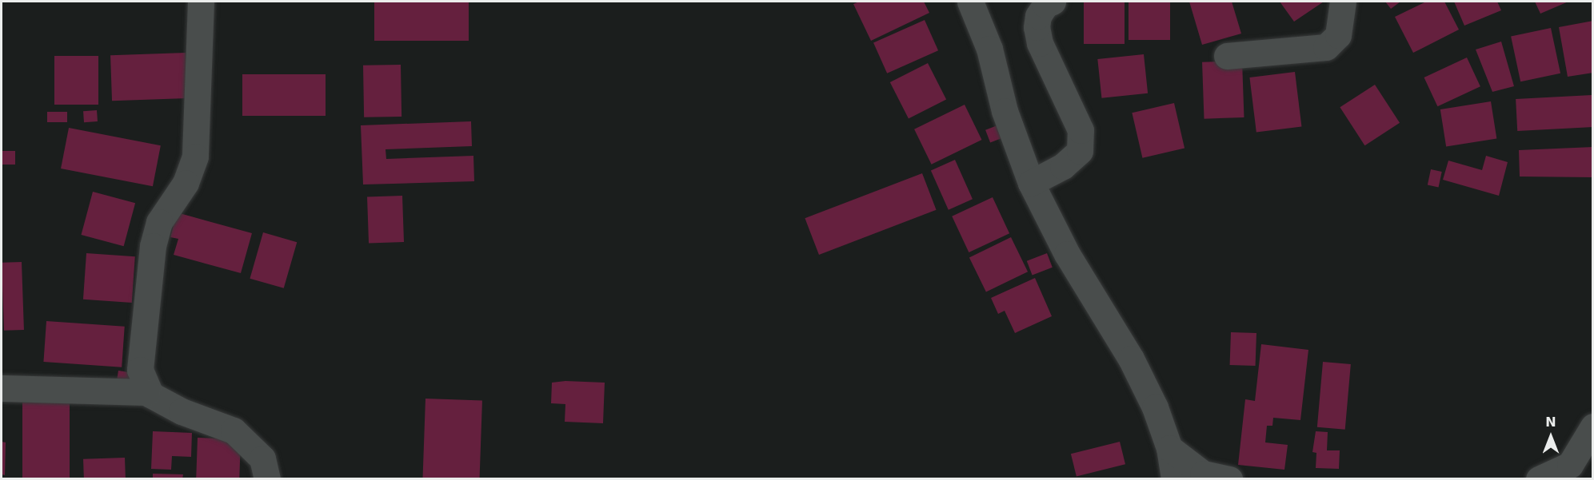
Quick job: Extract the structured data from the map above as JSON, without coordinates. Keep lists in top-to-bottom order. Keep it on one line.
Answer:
{"north":"top"}
